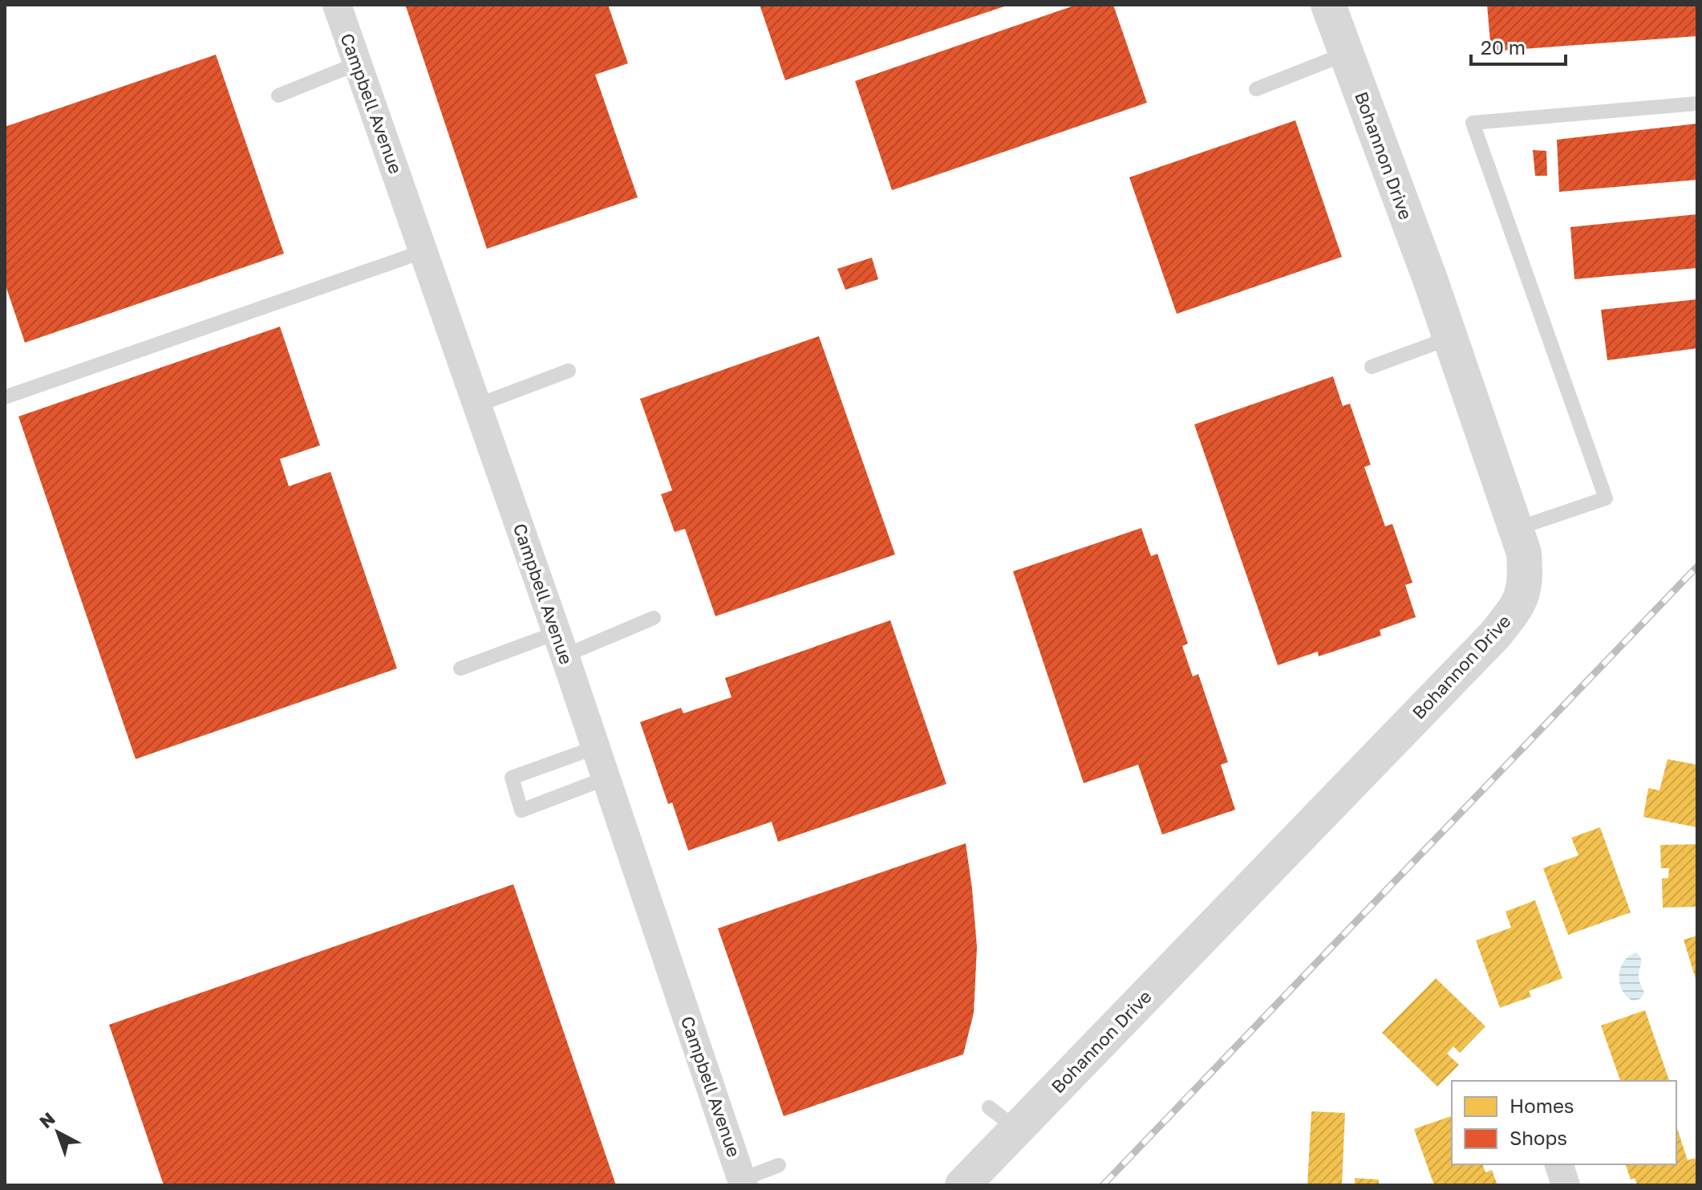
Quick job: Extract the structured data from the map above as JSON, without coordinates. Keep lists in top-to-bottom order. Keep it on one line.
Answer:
{"streets":{"street":["Campbell Avenue","Bohannon Drive"]},"legend":["Homes","Shops"],"scale_bar":"20 m","north":"top left"}
